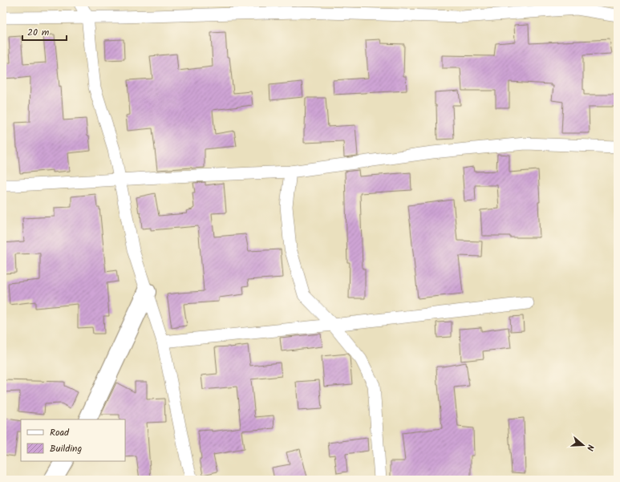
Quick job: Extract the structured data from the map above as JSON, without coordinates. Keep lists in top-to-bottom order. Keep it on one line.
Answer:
{"legend":["Road","Building"],"scale_bar":"20 m","north":"right"}
